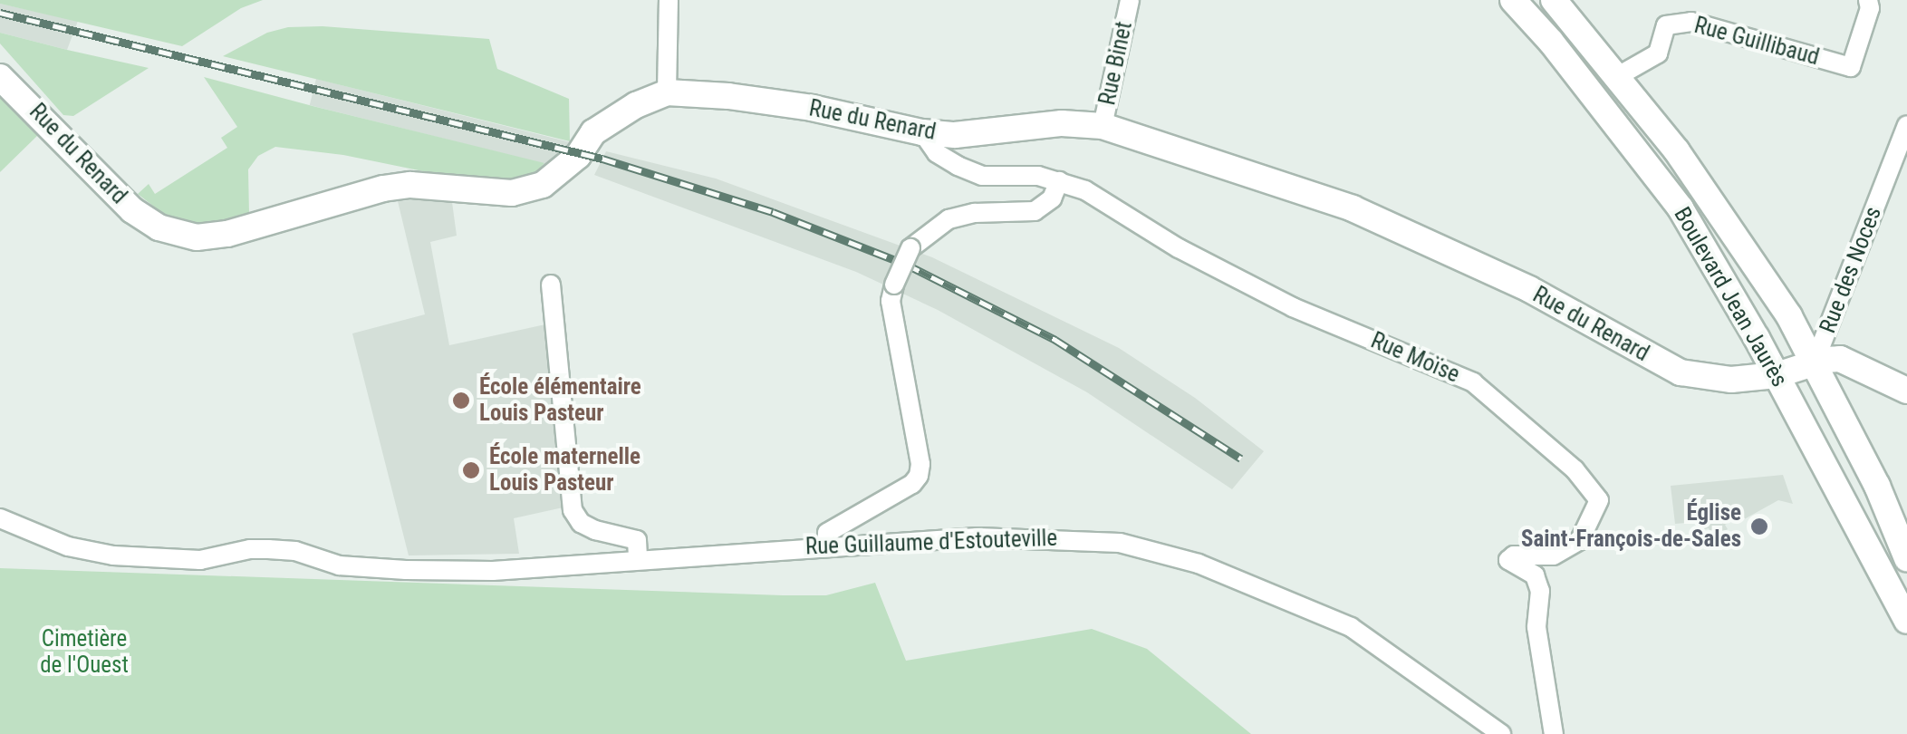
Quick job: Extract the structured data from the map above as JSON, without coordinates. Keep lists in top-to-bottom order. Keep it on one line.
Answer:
{"streets":{"street":["Rue Guillibaud","Rue Binet","Rue du Renard","Rue des Noces","Boulevard Jean Jaurès","Rue Moïse","Rue Guillaume d'Estouteville"]},"crossings":[["Rue Guillibaud","Boulevard Jean Jaurès"],["Rue Binet","Rue du Renard"],["Rue du Renard","Rue des Noces"],["Rue du Renard","Boulevard Jean Jaurès"],["Rue du Renard","Rue Moïse"],["Rue des Noces","Boulevard Jean Jaurès"]],"parks":["Cimetière de l'Ouest"],"places":["École élémentaire Louis Pasteur","École maternelle Louis Pasteur","Église Saint-François-de-Sales"]}
